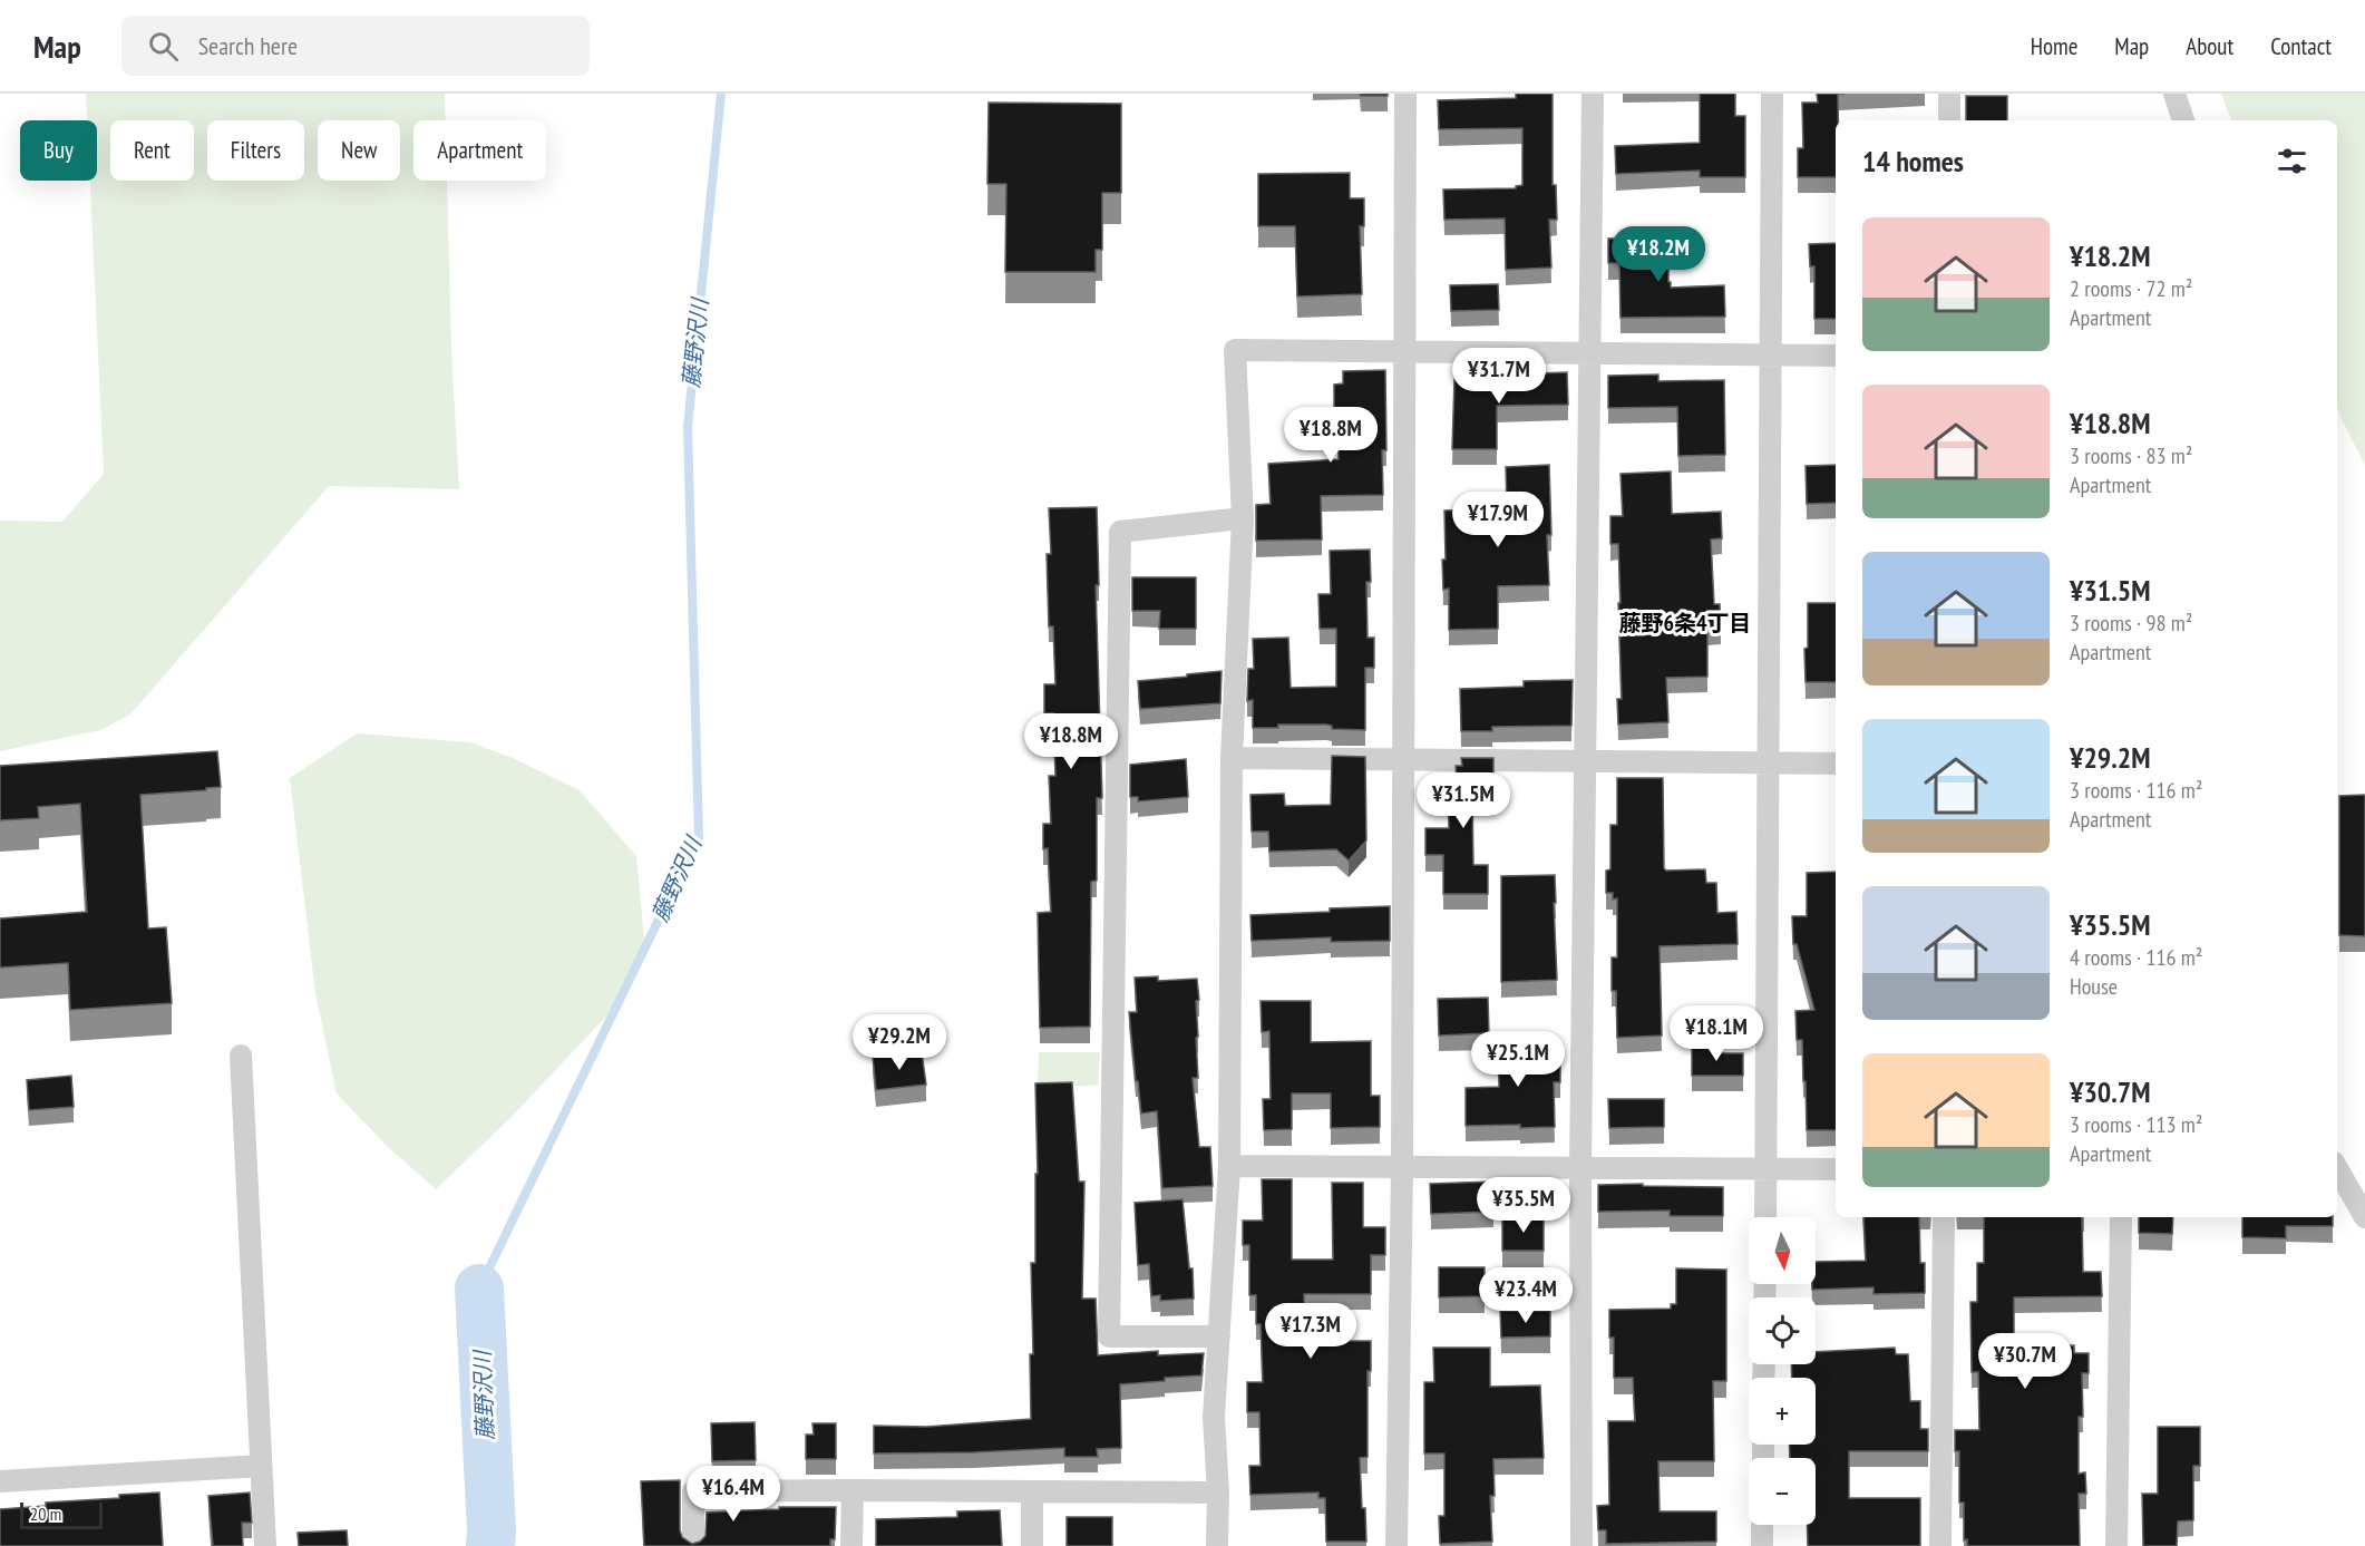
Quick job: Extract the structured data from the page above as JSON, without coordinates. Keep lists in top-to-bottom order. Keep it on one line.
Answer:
{"districts":["藤野6条4丁目"],"water":["藤野沢川"],"scale_bar":"20 m","north":"bottom","page":{"header":"Map","search":"Search here","nav":["Home","Map","About","Contact"],"chip":["Buy","Rent","Filters","New","Apartment"],"heading":"14 homes","list":[{"name":"¥18.2M","note":"2 rooms · 72 m² · Apartment"},{"name":"¥18.8M","note":"3 rooms · 83 m² · Apartment"},{"name":"¥31.5M","note":"3 rooms · 98 m² · Apartment"},{"name":"¥29.2M","note":"3 rooms · 116 m² · Apartment"},{"name":"¥35.5M","note":"4 rooms · 116 m² · House"},{"name":"¥30.7M","note":"3 rooms · 113 m² · Apartment"}],"price":["¥18.2M","¥31.7M","¥18.8M","¥17.9M","¥18.8M","¥31.5M","¥18.1M","¥29.2M","¥25.1M","¥35.5M","¥23.4M","¥17.3M","¥30.7M","¥16.4M"],"map_buttons":["+","−"],"scale":"20 m"}}
